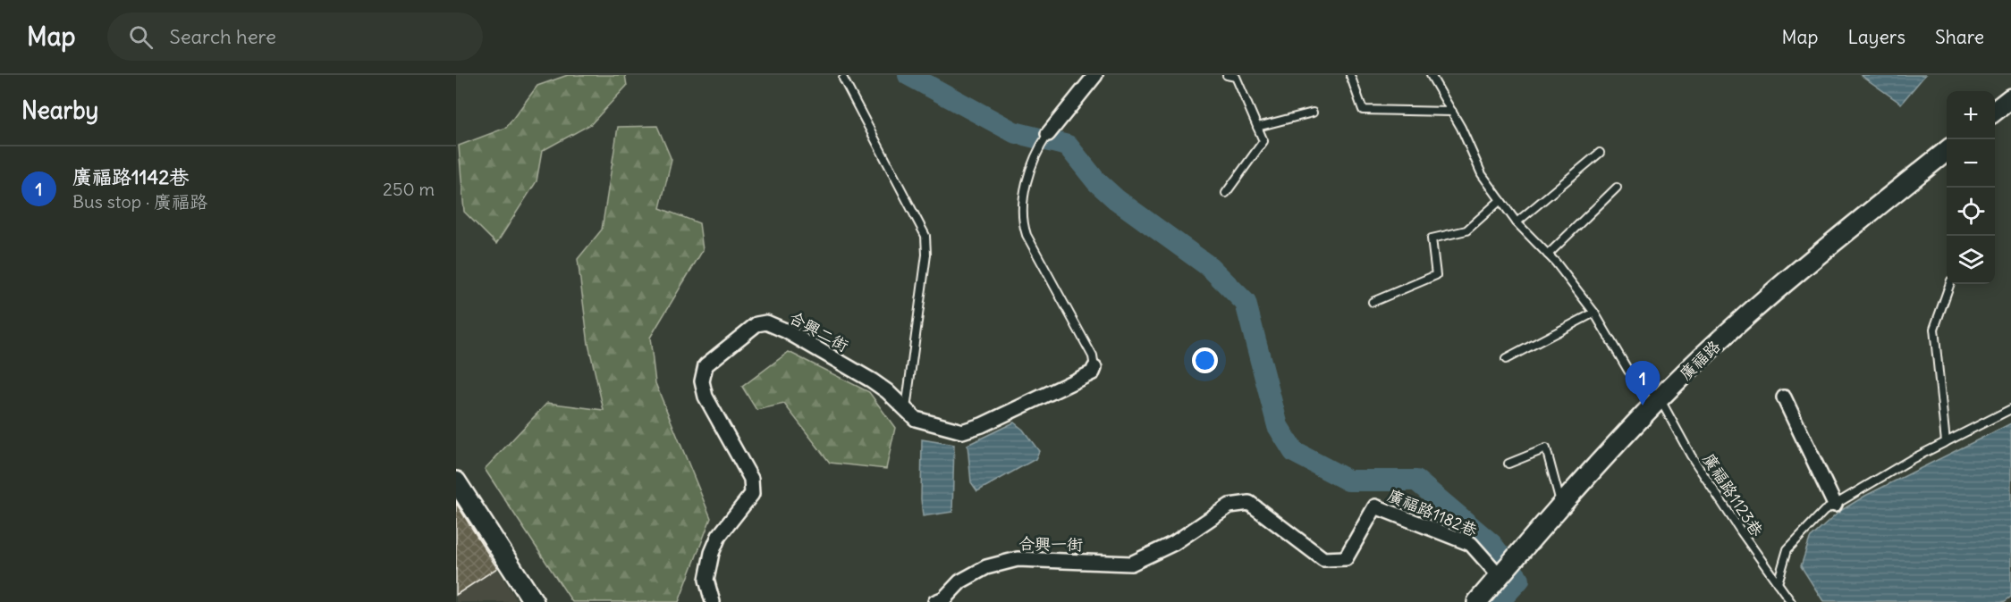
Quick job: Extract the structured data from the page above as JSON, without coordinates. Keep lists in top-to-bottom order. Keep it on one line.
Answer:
{"streets":{"street":["合興二街","廣福路","廣福路1182巷","合興一街"],"lane":["廣福路1123巷"]},"crossings":[["廣福路","廣福路1123巷"],["廣福路","廣福路1182巷"],["廣福路1182巷","合興一街"]],"page":{"header":"Map","search":"Search here","nav":["Map","Layers","Share"],"heading":"Nearby","map_buttons":["+","−"],"list":[{"mark":"1","name":"廣福路1142巷","note":"Bus stop · 廣福路","value":"250 m"}],"pins":"1"}}
